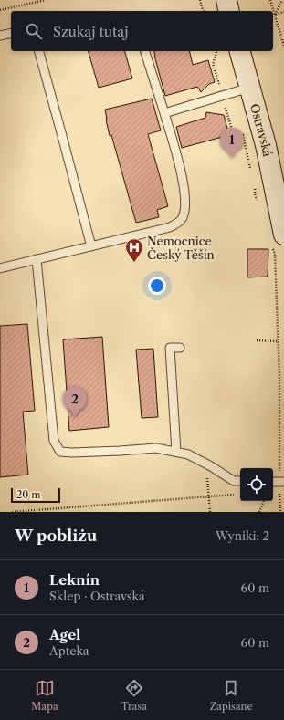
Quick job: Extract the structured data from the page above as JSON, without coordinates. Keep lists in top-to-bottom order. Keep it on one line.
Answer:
{"streets":{"street":["Ostravská"]},"places":{"hospital":["Nemocnice Český Těšín"]},"scale_bar":"20 m","page":{"search":"Szukaj tutaj","pins":["1","2"],"scale":"20 m","heading":["W pobliżu","Wyniki: 2"],"list":[{"mark":"1","name":"Leknín","note":"Sklep · Ostravská","value":"60 m"},{"mark":"2","name":"Agel","note":"Apteka","value":"60 m"}],"nav":["Mapa","Trasa","Zapisane"]}}
